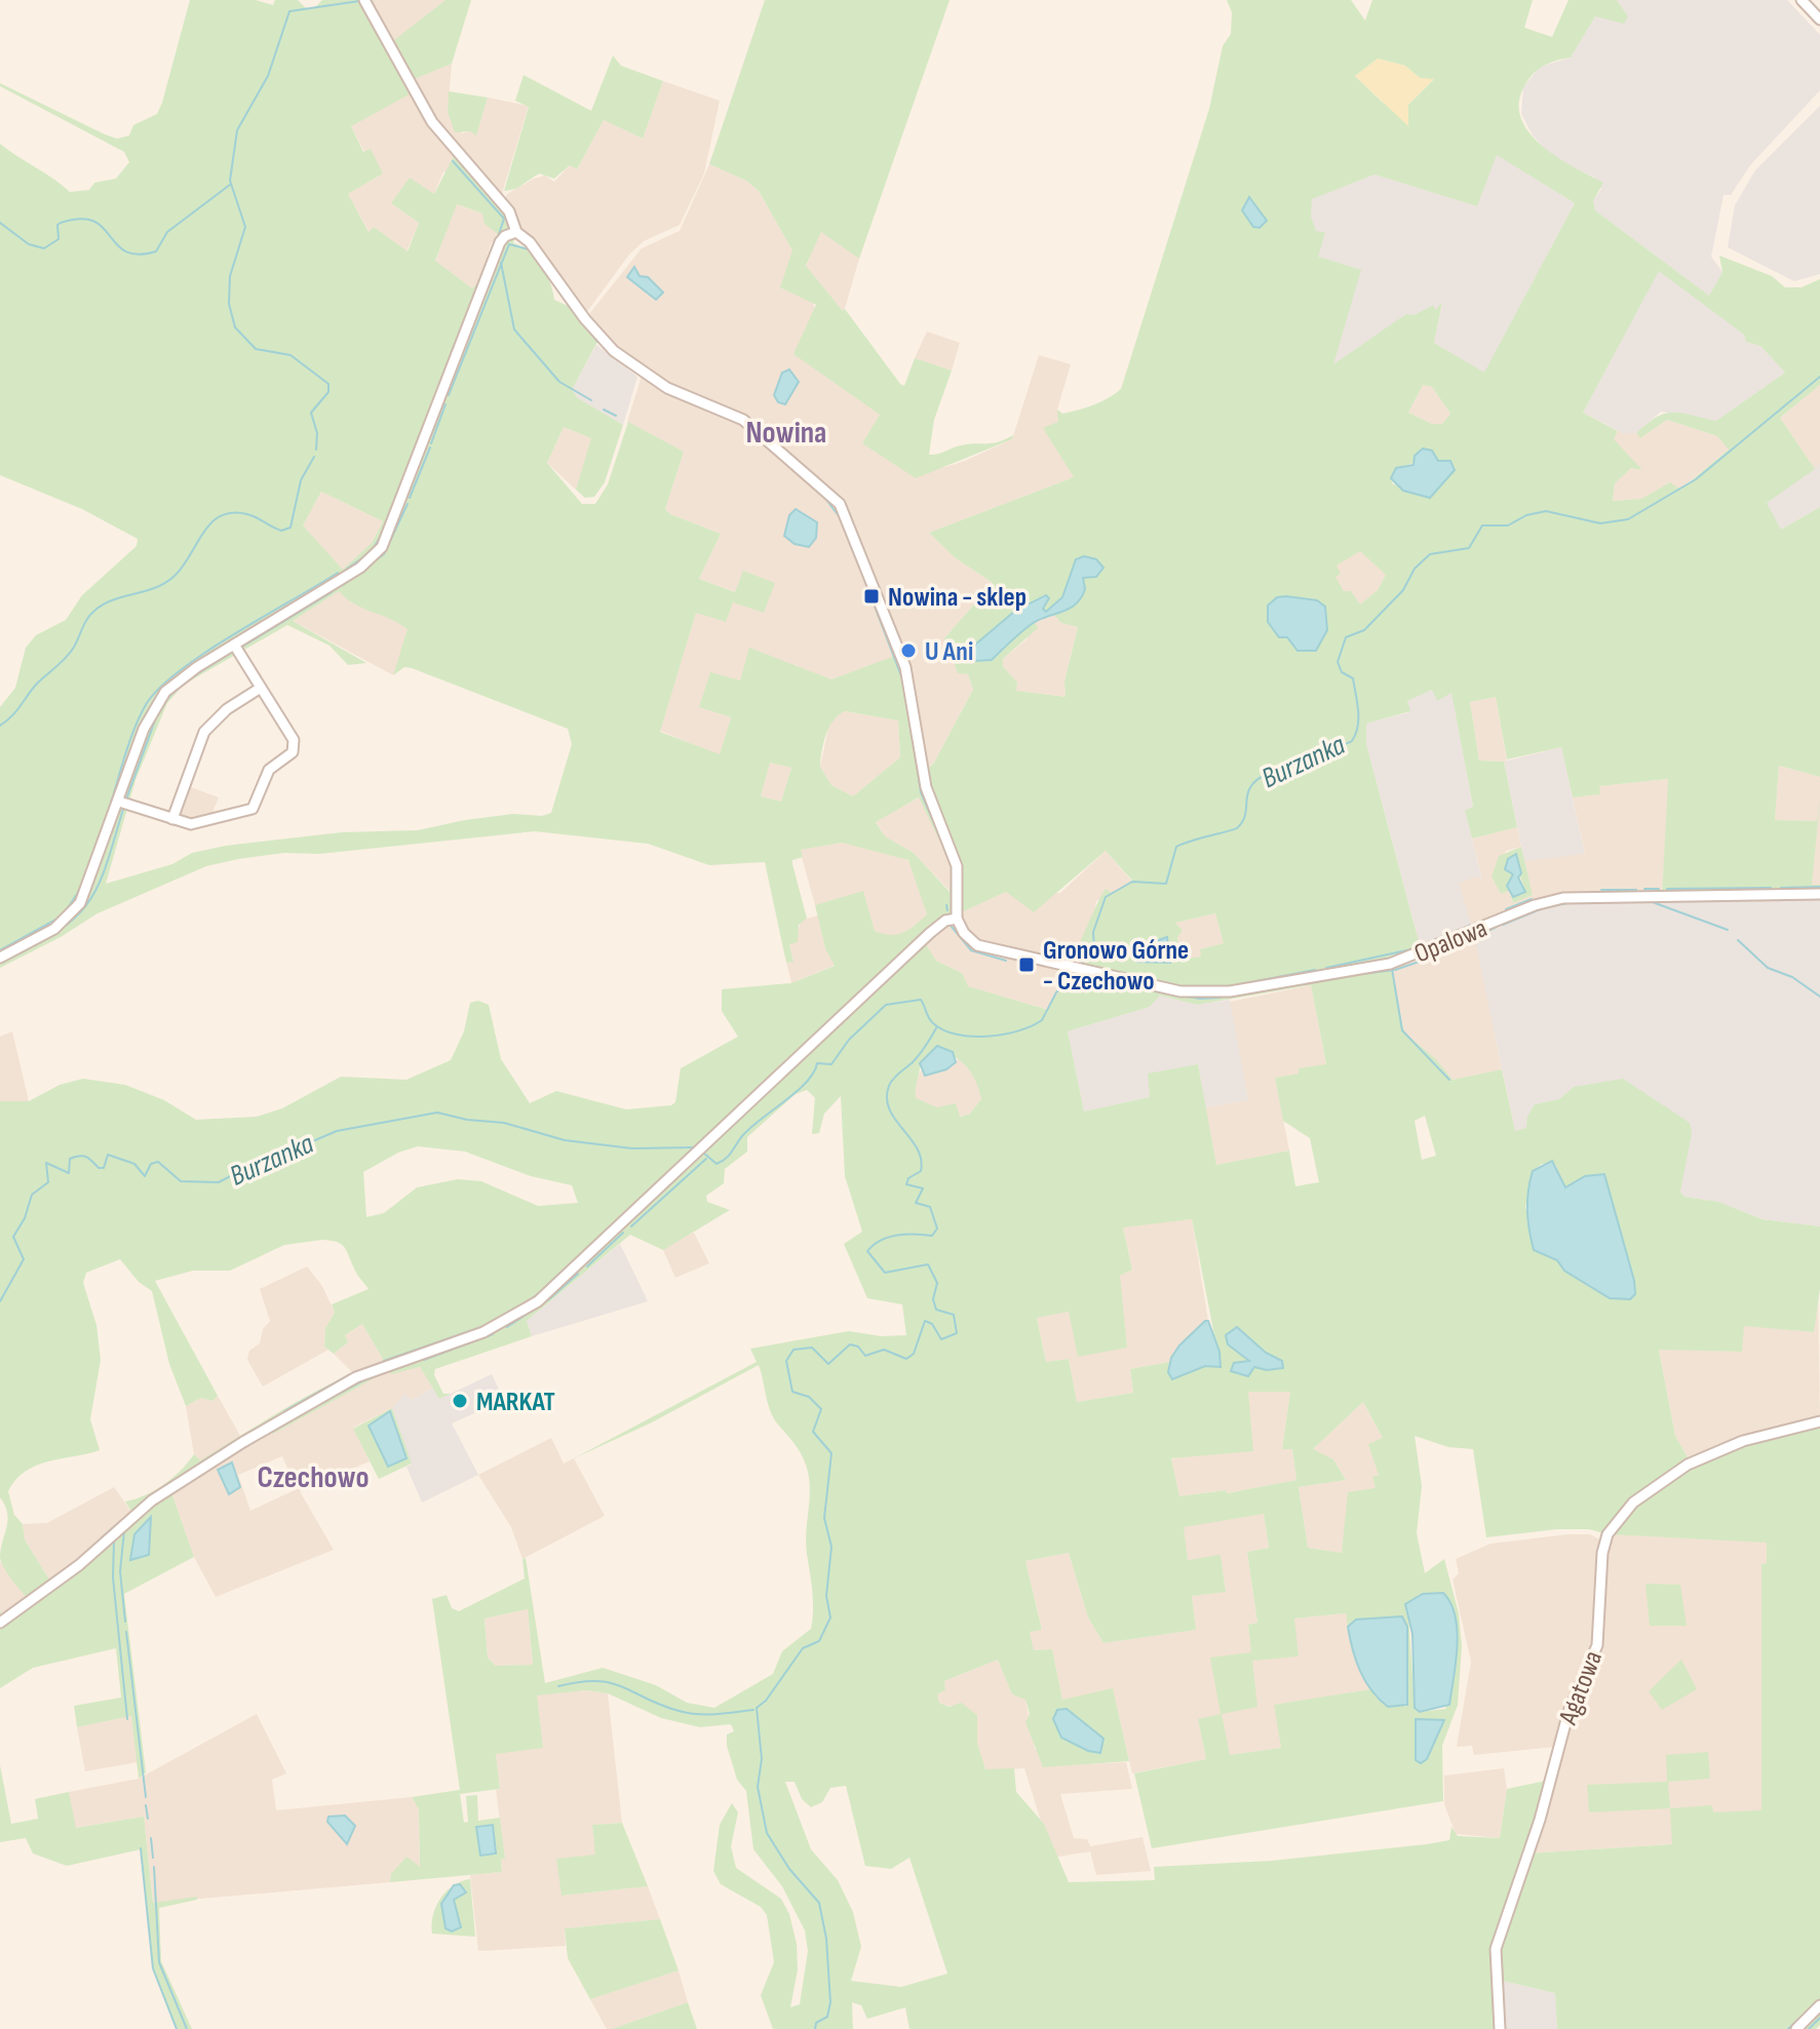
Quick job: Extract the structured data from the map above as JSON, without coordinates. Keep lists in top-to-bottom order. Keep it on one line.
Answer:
{"streets":{"street":["Opalowa","Agatowa"]},"districts":["Nowina","Czechowo"],"water":["Burzanka"],"places":{"transit":["Nowina - sklep","Gronowo Górne - Czechowo"],"other":["U Ani","MARKAT"]}}
